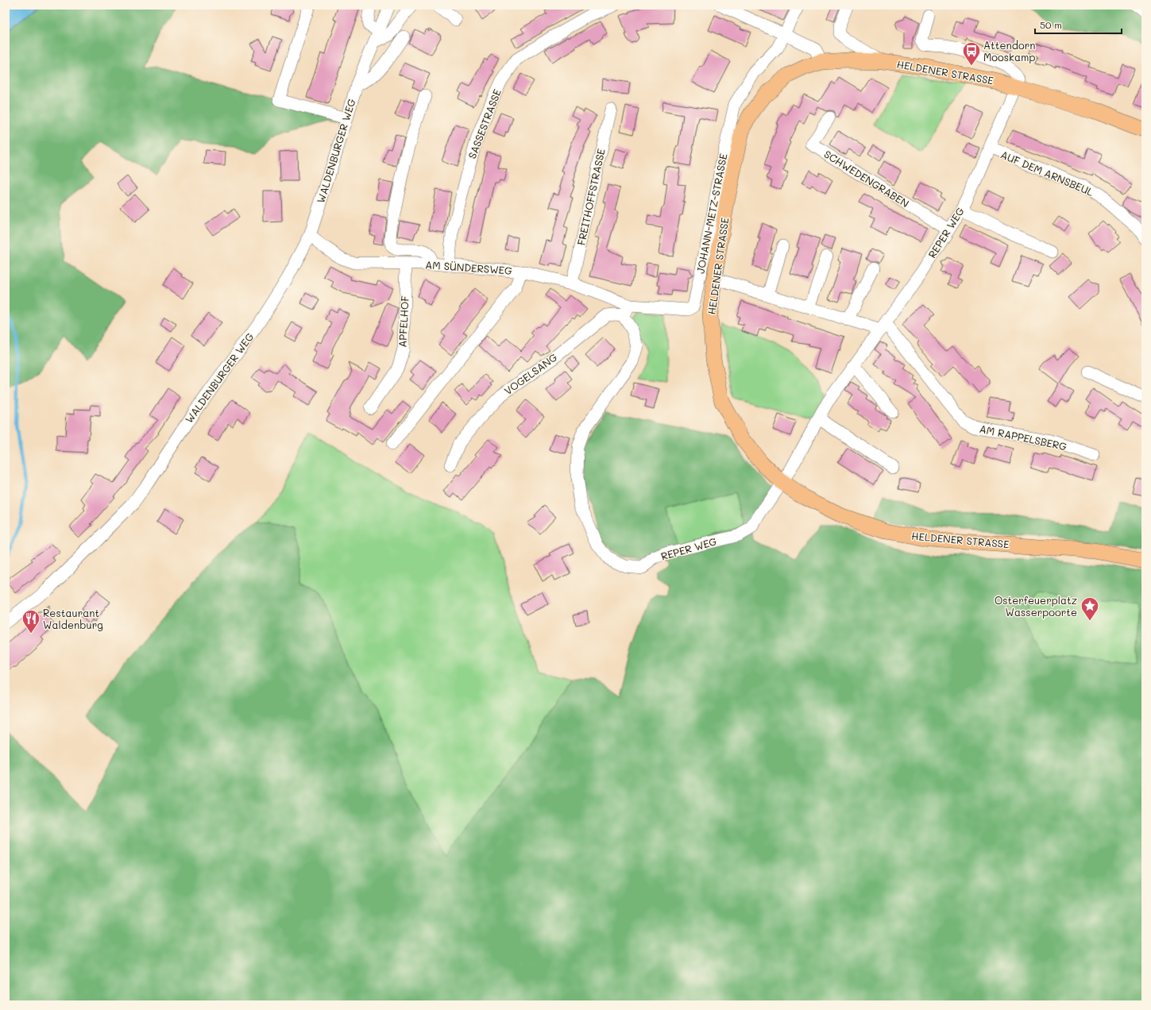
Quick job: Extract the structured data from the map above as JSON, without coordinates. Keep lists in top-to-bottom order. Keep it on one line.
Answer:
{"streets":{"main road":["HELDENER STRASSE"],"street":["SASSESTRASSE","WALDENBURGER WEG","AUF DEM ARNSBEUL","SCHWEDENGRABEN","FREITHOFFSTRASSE","JOHANN-METZ-STRASSE","REPER WEG","AM SÜNDERSWEG","APFELHOF","VOGELSANG","AM RAPPELSBERG"]},"crossings":[["HELDENER STRASSE","REPER WEG"],["SASSESTRASSE","AM SÜNDERSWEG"],["WALDENBURGER WEG","AM SÜNDERSWEG"],["AUF DEM ARNSBEUL","REPER WEG"],["SCHWEDENGRABEN","REPER WEG"],["FREITHOFFSTRASSE","AM SÜNDERSWEG"],["JOHANN-METZ-STRASSE","AM SÜNDERSWEG"],["REPER WEG","VOGELSANG"],["REPER WEG","AM RAPPELSBERG"],["AM SÜNDERSWEG","APFELHOF"]],"places":{"bus stop":["Attendorn Mooskamp"],"place":["Osterfeuerplatz Wasserpoorte"],"restaurant":["Restaurant Waldenburg"]},"scale_bar":"50 m"}
